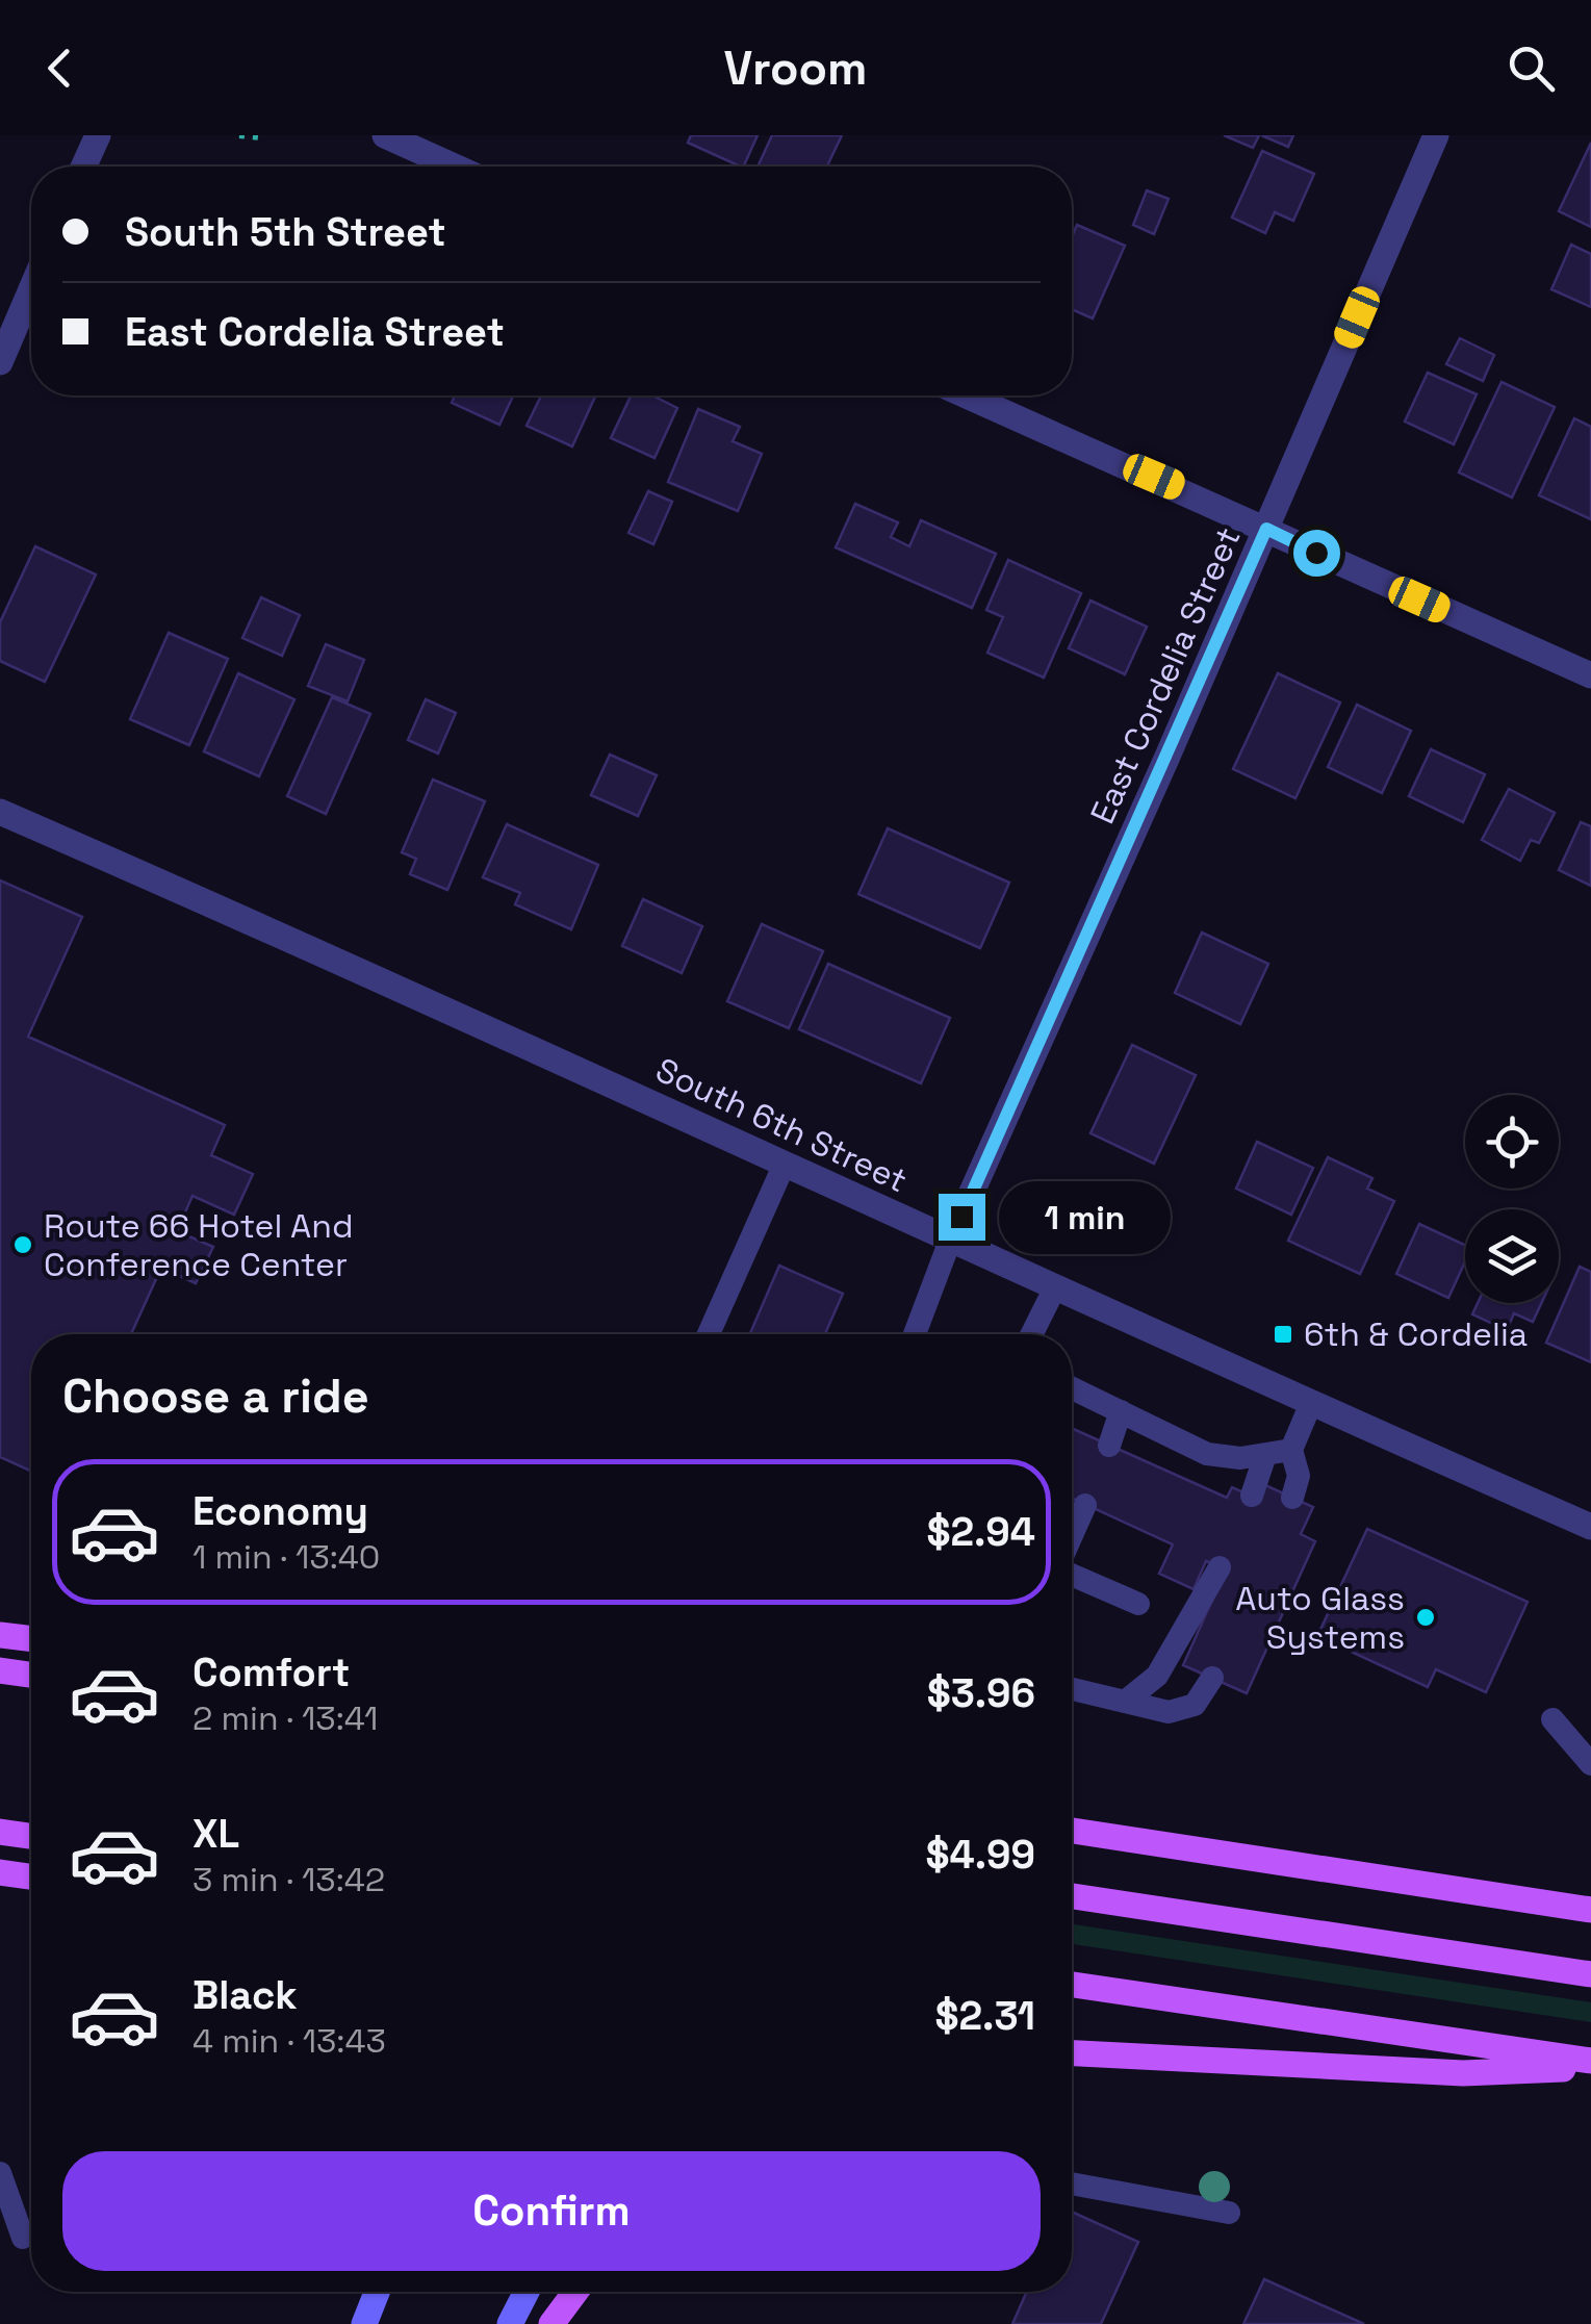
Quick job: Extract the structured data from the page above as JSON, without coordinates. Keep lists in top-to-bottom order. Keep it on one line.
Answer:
{"streets":{"street":["East Cordelia Street","South 6th Street"]},"crossings":[["East Cordelia Street","South 6th Street"]],"places":{"other":["Route 66 Hotel And Conference Center","Auto Glass Systems"],"transit":["6th & Cordelia"]},"page":{"header":"Vroom","banner":["South 5th Street","East Cordelia Street"],"bubble":"1 min","heading":"Choose a ride","list":[{"name":"Economy","note":"1 min · 13:40","value":"$2.94"},{"name":"Comfort","note":"2 min · 13:41","value":"$3.96"},{"name":"XL","note":"3 min · 13:42","value":"$4.99"},{"name":"Black","note":"4 min · 13:43","value":"$2.31"}],"buttons":"Confirm"}}
